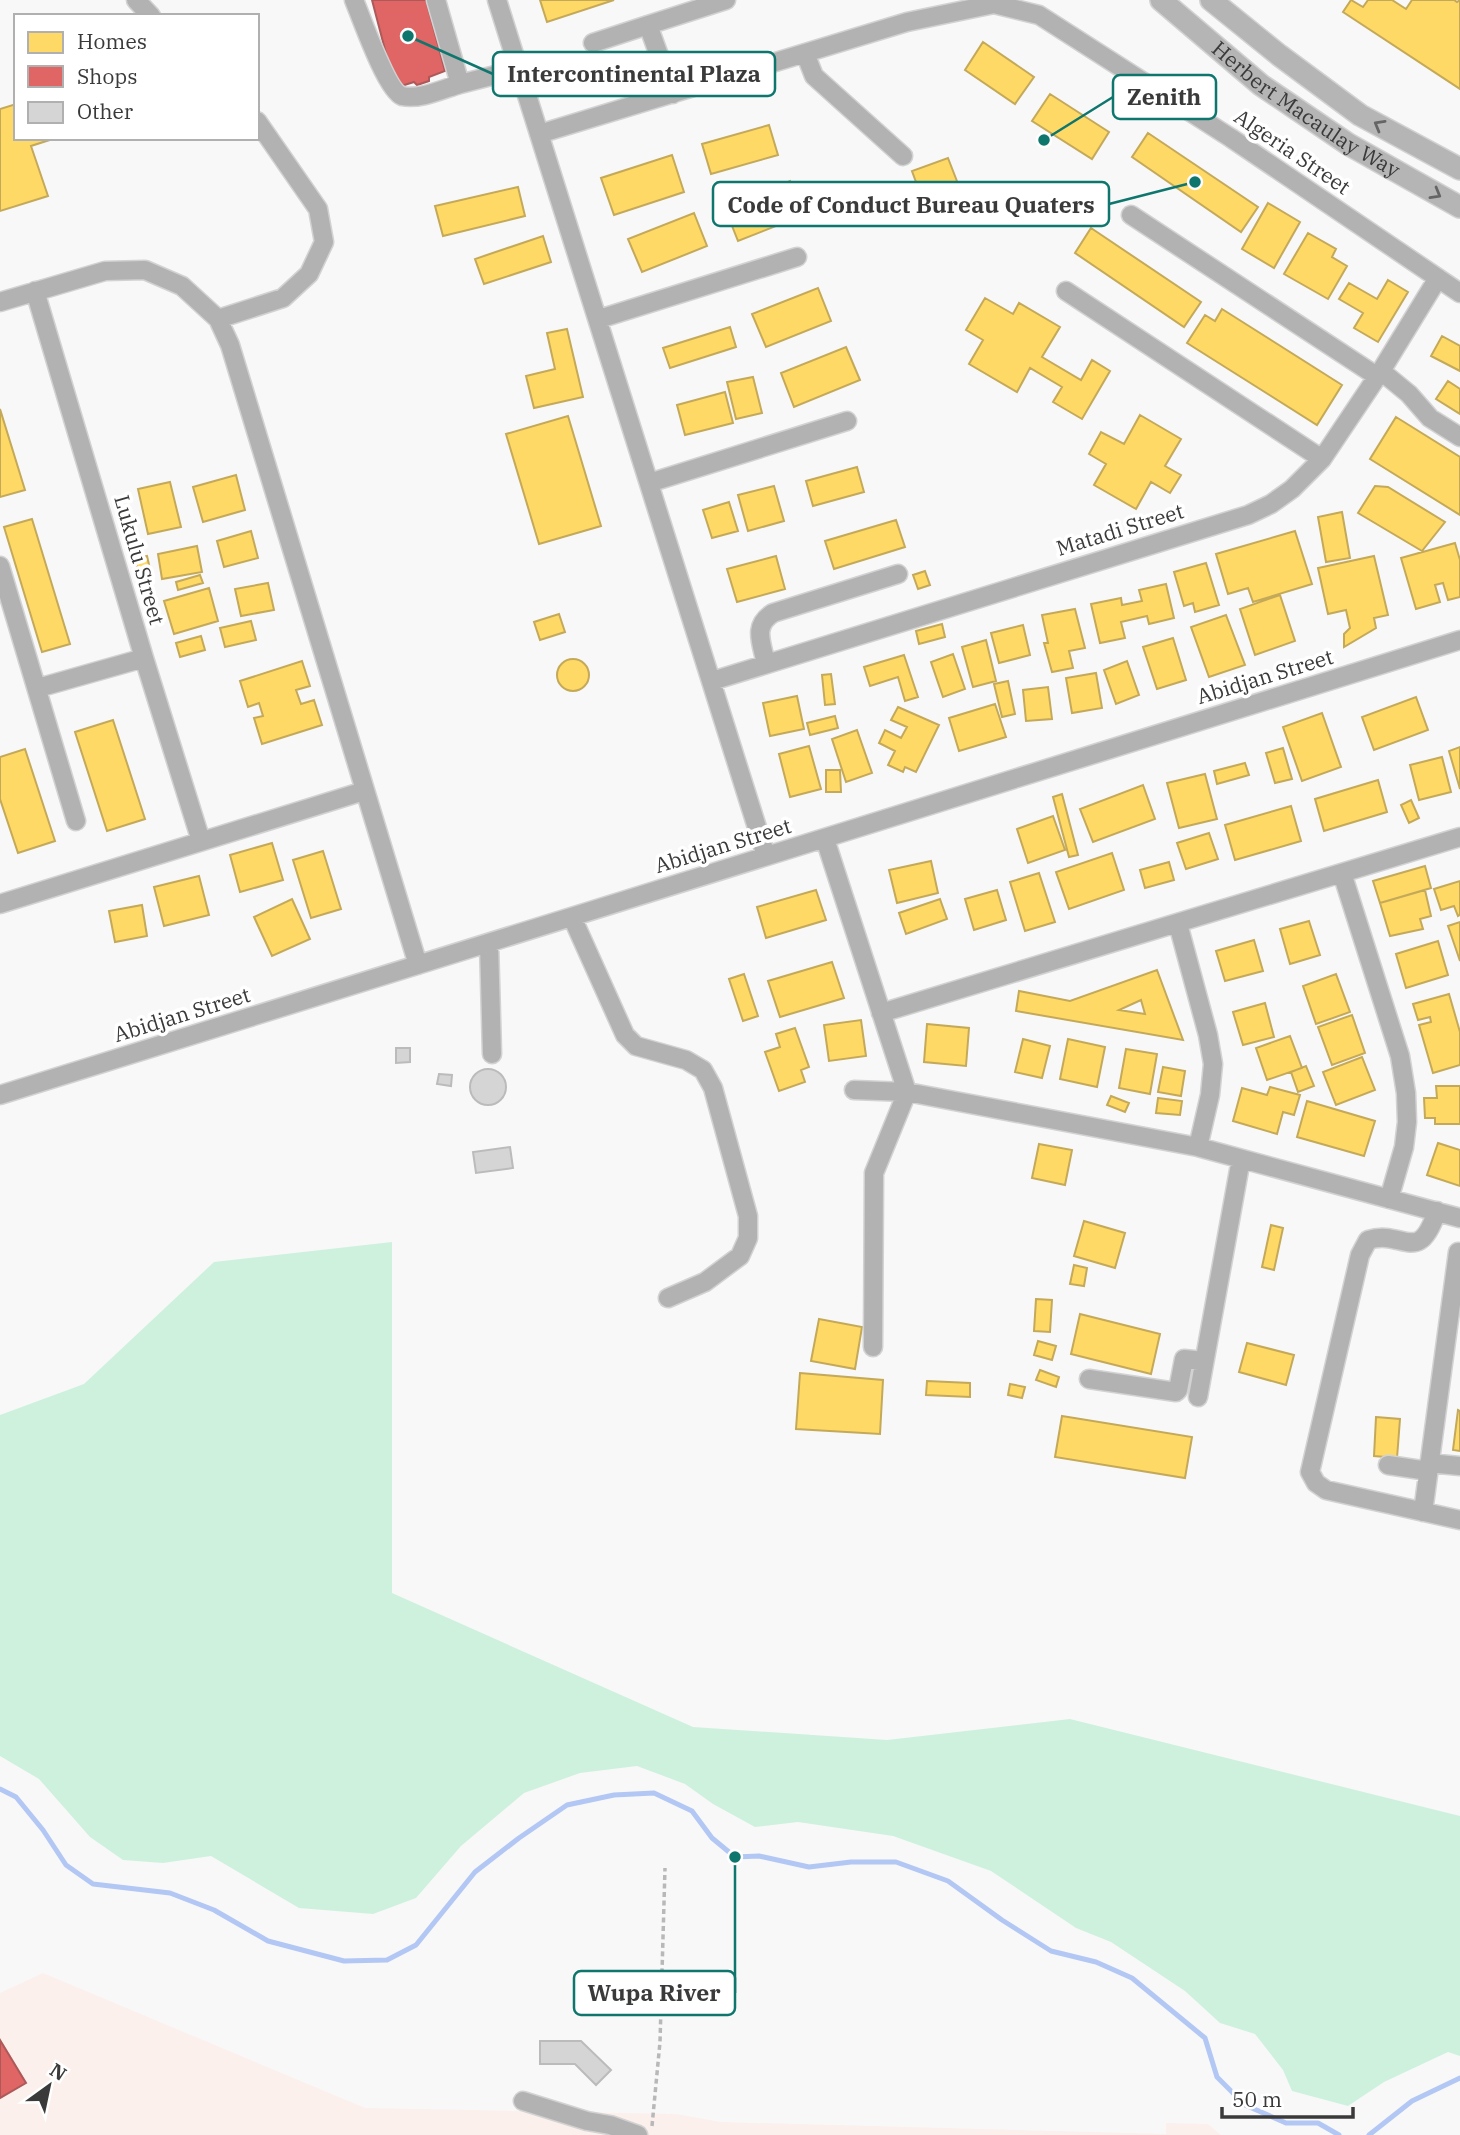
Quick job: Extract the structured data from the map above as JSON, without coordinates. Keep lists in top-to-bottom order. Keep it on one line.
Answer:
{"streets":{"main road":["Herbert Macaulay Way"],"street":["Algeria Street","Matadi Street","Lukulu Street","Abidjan Street"]},"crossings":[["Algeria Street","Matadi Street"]],"places":["Intercontinental Plaza","Zenith","Code of Conduct Bureau Quaters","Wupa River"],"legend":["Homes","Shops","Other"],"scale_bar":"50 m","north":"top right"}
